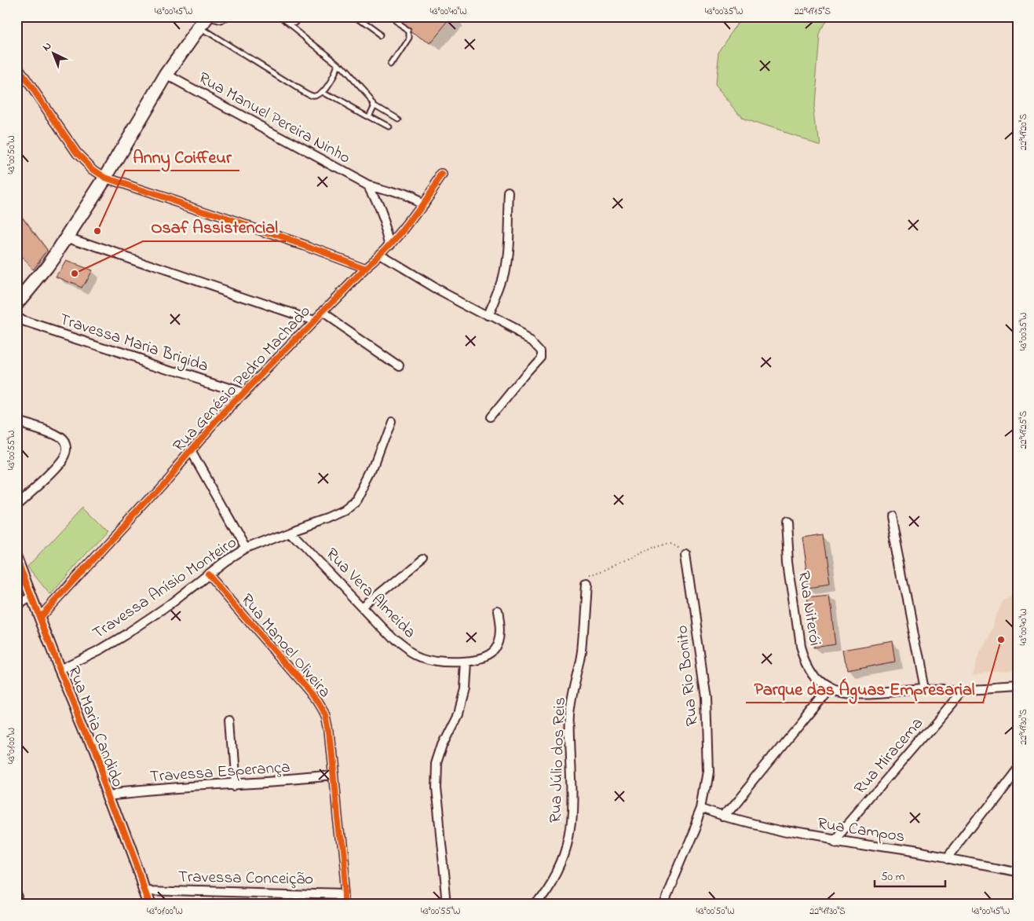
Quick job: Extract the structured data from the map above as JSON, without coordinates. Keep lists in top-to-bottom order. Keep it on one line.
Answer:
{"streets":{"street":["Rua Manuel Pereira Ninho","Travessa Maria Brigida","Rua Genésio Pedro Machado","Travessa Anísio Monteiro","Rua Vera Almeida","Rua Niterói","Rua Manoel Oliveira","Rua Rio Bonito","Rua Maria Candido","Rua Miracema","Rua Júlio dos Reis","Travessa Esperança","Rua Campos","Travessa Conceição"]},"crossings":[["Rua Manuel Pereira Ninho","Rua Genésio Pedro Machado"],["Travessa Maria Brigida","Rua Genésio Pedro Machado"],["Rua Genésio Pedro Machado","Rua Maria Candido"],["Travessa Anísio Monteiro","Rua Vera Almeida"],["Travessa Anísio Monteiro","Rua Manoel Oliveira"],["Travessa Anísio Monteiro","Rua Maria Candido"],["Rua Manoel Oliveira","Travessa Esperança"],["Rua Manoel Oliveira","Travessa Conceição"],["Rua Rio Bonito","Rua Campos"],["Rua Maria Candido","Travessa Esperança"],["Rua Maria Candido","Travessa Conceição"],["Rua Miracema","Rua Campos"]],"places":["Anny Coiffeur","Osaf Assistencial","Parque das Águas Empresarial"],"scale_bar":"50 m","north":"top left","coordinates":["43°00'45\"W","43°00'40\"W","43°00'35\"W","22°49'15\"S","22°49'20\"S","43°00'50\"W","22°49'25\"S","43°00'55\"W","22°49'30\"S","43°01'00\"W"]}
